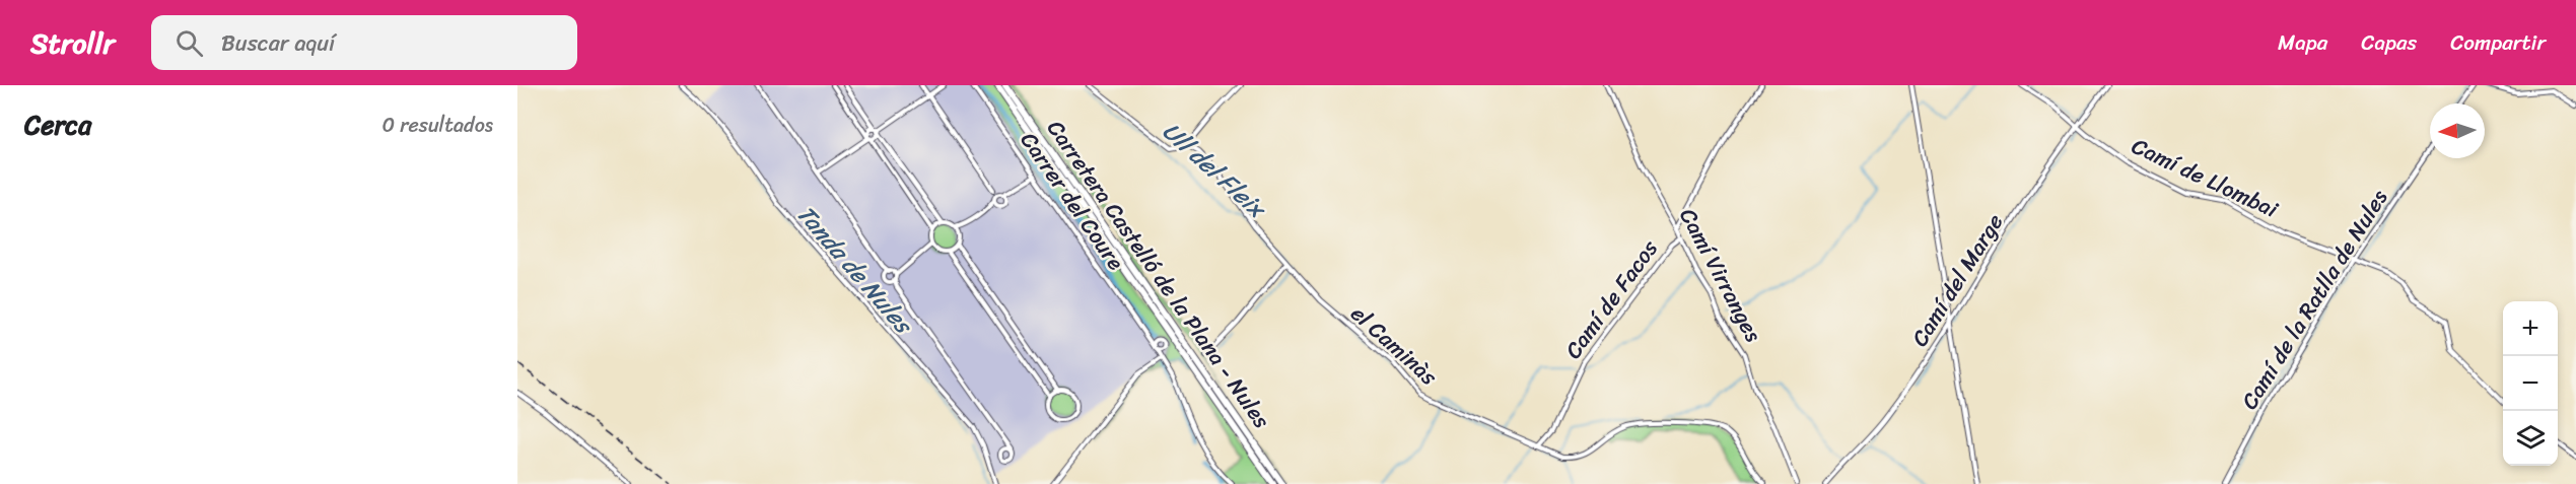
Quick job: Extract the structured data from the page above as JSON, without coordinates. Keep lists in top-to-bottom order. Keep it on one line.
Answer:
{"streets":{"main road":["Carretera Castelló de la Plana - Nules"],"street":["Camí de Llombai","Carrer del Coure","Camí Virranges","Camí del Marge","Camí de Facos","Camí de la Ratlla de Nules","el Caminàs"]},"crossings":[["Camí de Llombai","Camí del Marge"],["Camí de Llombai","Camí de la Ratlla de Nules"],["Camí Virranges","Camí de Facos"],["Camí de Facos","el Caminàs"]],"water":["Ull del Fleix","Tanda de Nules"],"north":"left","page":{"header":"Strollr","search":"Buscar aquí","nav":["Mapa","Capas","Compartir"],"heading":["Cerca","0 resultados"],"map_buttons":["+","−"]}}
